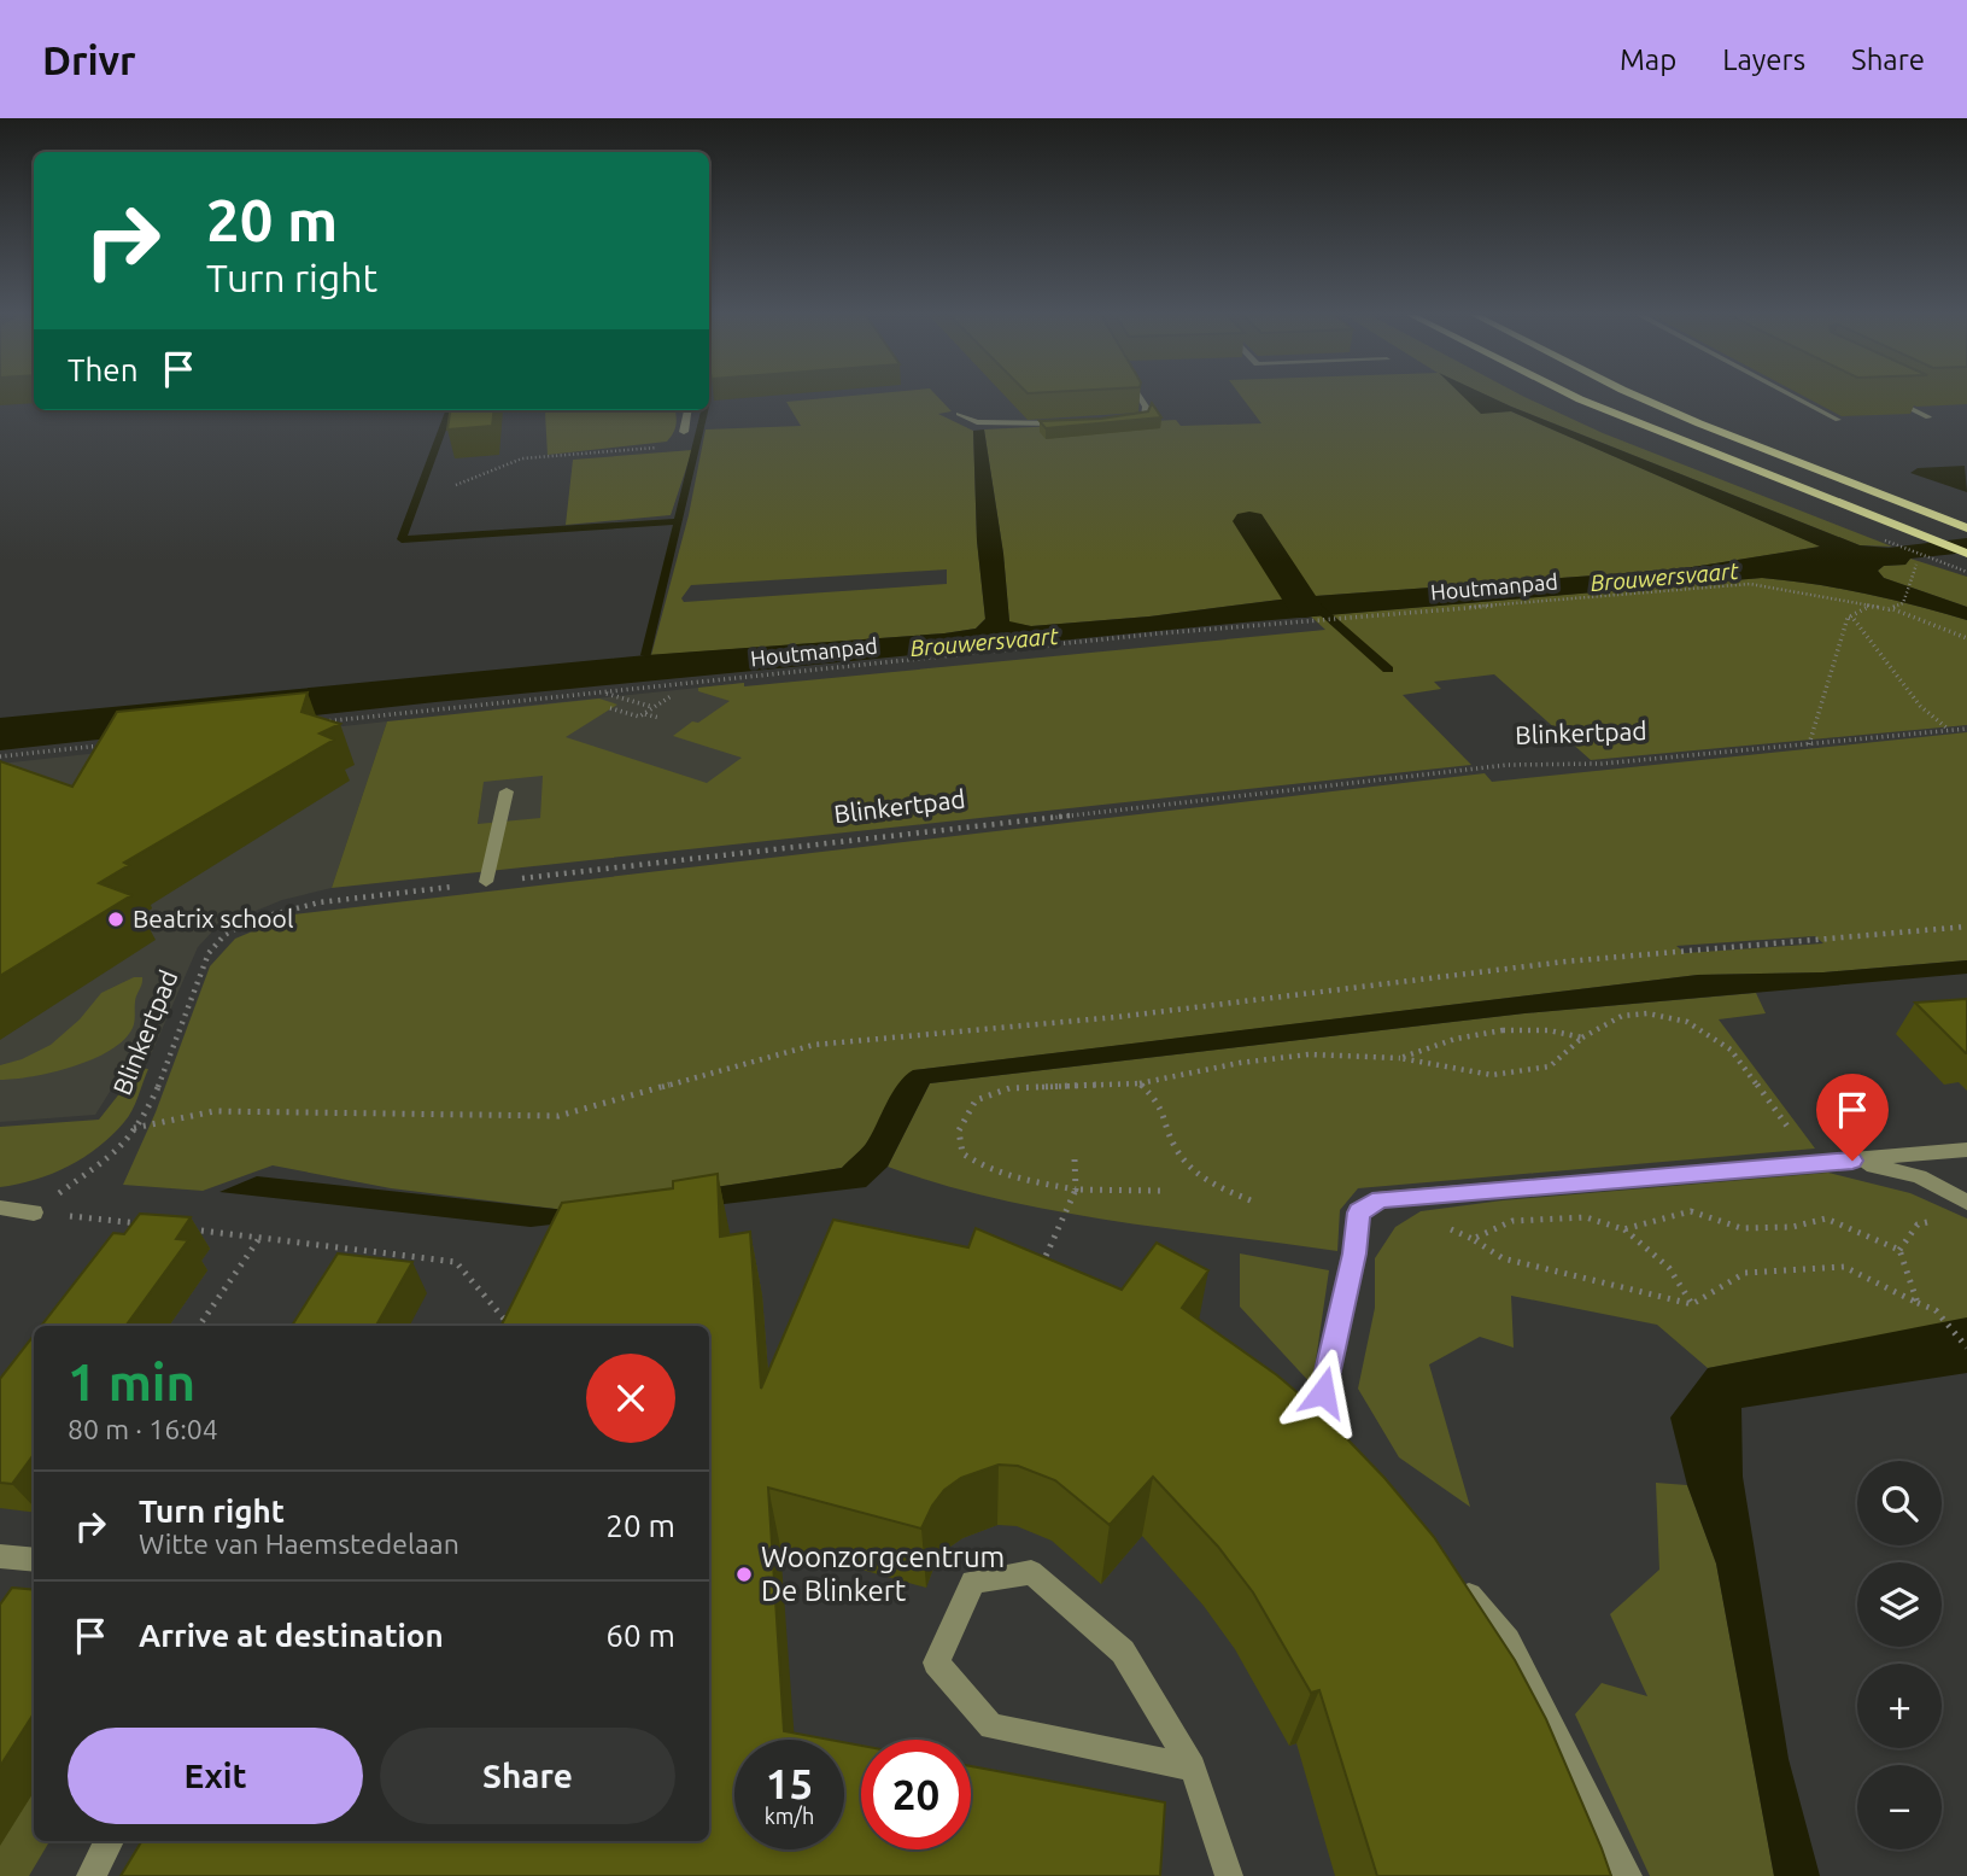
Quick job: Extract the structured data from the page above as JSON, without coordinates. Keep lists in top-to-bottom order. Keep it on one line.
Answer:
{"streets":{"path":["Houtmanpad","Blinkertpad"]},"water":["Brouwersvaart"],"places":["Beatrix school","Woonzorgcentrum De Blinkert"],"page":{"header":"Drivr","nav":["Map","Layers","Share"],"turn":["20 m","Turn right"],"then":"Then","heading":["1 min","80 m · 16:04"],"map_buttons":["+","−"],"list":[{"name":"Turn right","note":"Witte van Haemstedelaan","value":"20 m"},{"name":"Arrive at destination","value":"60 m"}],"buttons":["Exit","Share"],"speed":"15 km/h","limit":"20"}}
